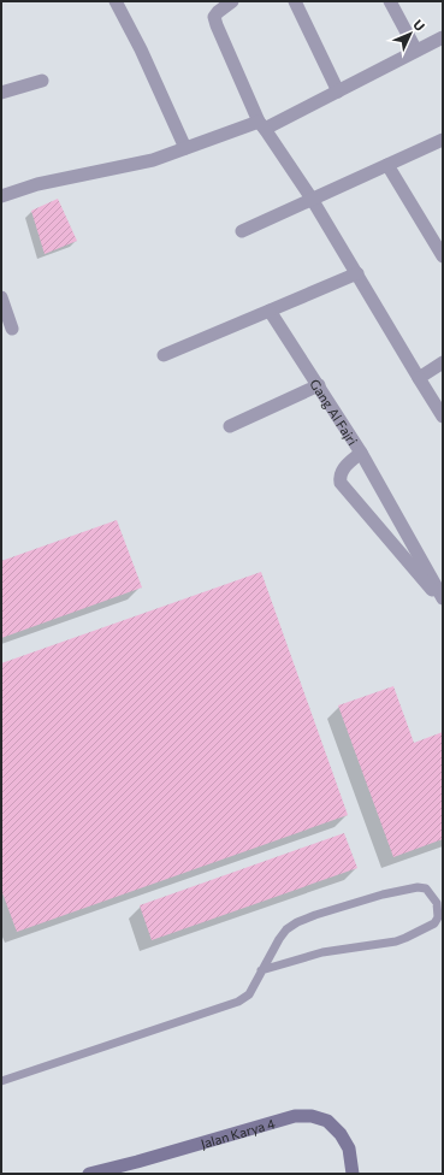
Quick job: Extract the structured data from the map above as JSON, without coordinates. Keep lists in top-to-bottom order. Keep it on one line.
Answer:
{"streets":{"main road":["Jalan Karya 4"],"street":["Gang Al Fajri"]},"north":"top right"}
